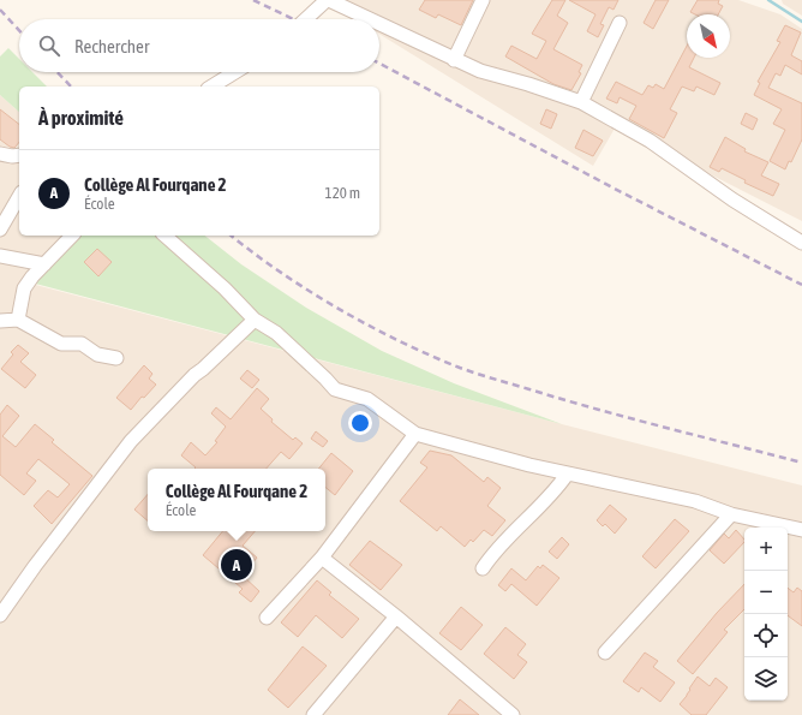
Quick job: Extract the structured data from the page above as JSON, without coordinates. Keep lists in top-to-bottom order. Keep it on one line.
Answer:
{"north":"bottom right","page":{"search":"Rechercher","heading":"À proximité","list":[{"mark":"A","name":"Collège Al Fourqane 2","note":"École","value":"120 m"}],"popup":["Collège Al Fourqane 2","École"],"map_buttons":["+","−"],"pins":"A"}}
